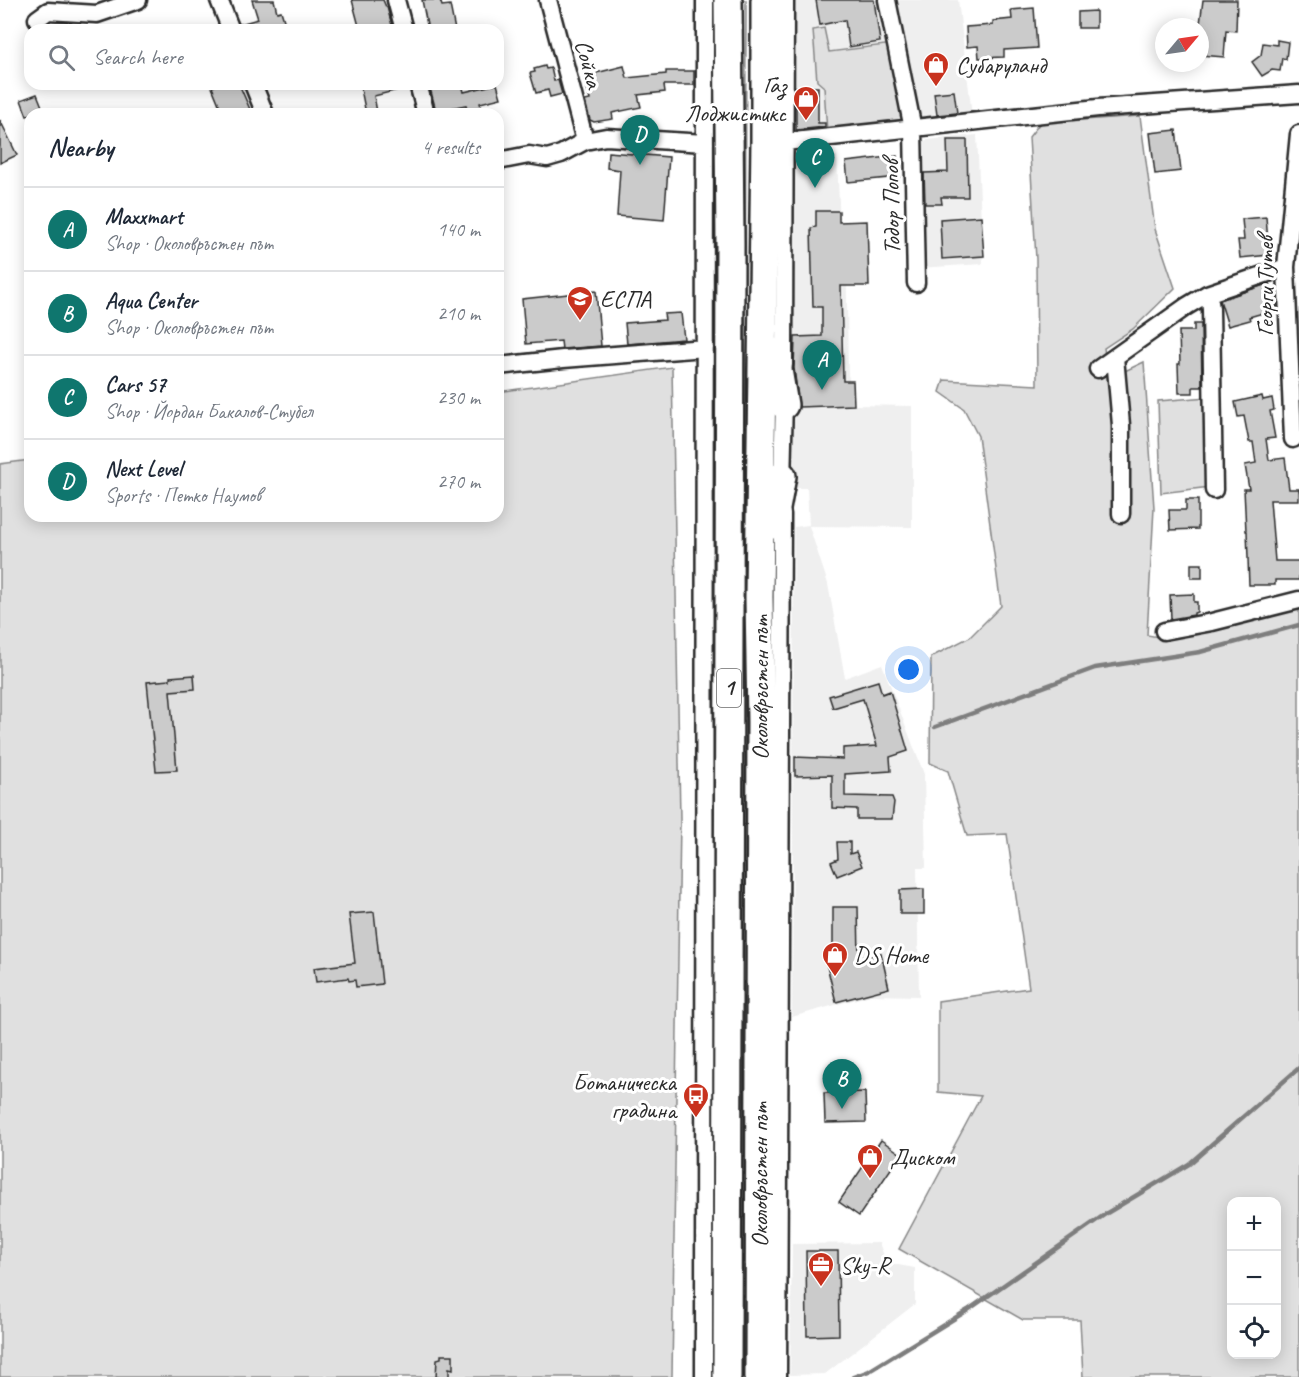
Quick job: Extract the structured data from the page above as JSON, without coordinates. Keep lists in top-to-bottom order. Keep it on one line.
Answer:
{"streets":{"highway":["1","Околовръстен път"],"street":["Сойка","Тодор Попов","Георги Тутев"]},"places":{"shop":["Субаруланд","Газ Лоджистикс","DS Home","Диском"],"school or university":["ЕСПА"],"bus stop":["Ботаническа градина"],"office":["Sky-R"]},"north":"top right","page":{"search":"Search here","heading":["Nearby","4 results"],"pins":["D","C","A","B"],"list":[{"mark":"A","name":"Maxxmart","note":"Shop · Околовръстен път","value":"140 m"},{"mark":"B","name":"Aqua Center","note":"Shop · Околовръстен път","value":"210 m"},{"mark":"C","name":"Cars 57","note":"Shop · Йордан Бакалов-Стубел","value":"230 m"},{"mark":"D","name":"Next Level","note":"Sports · Петко Наумов","value":"270 m"}],"map_buttons":["+","−"]}}
